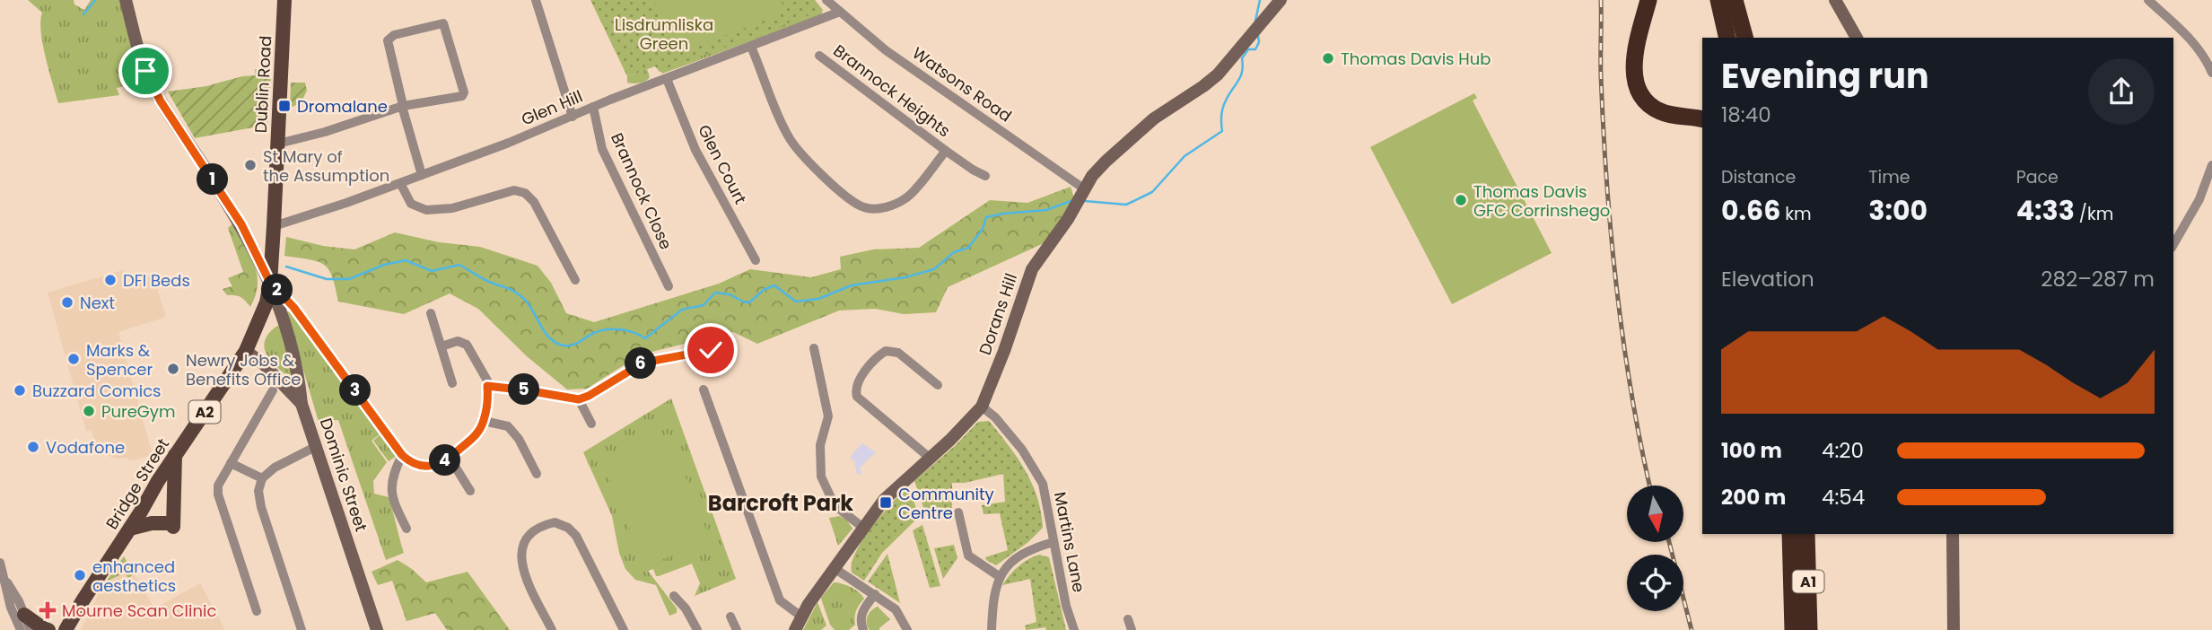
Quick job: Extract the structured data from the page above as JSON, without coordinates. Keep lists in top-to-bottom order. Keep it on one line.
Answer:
{"streets":{"highway":["A1"],"main road":["Dublin Road","A2","Bridge Street"],"street":["Watsons Road","Brannock Heights","Glen Hill","Glen Court","Brannock Close","Dorans Hill","Dominic Street","Martins Lane"]},"crossings":[["Dublin Road","Glen Hill"],["Dublin Road","Bridge Street"],["Watsons Road","Glen Hill"],["Watsons Road","Dorans Hill"],["Brannock Heights","Glen Hill"],["Glen Hill","Glen Court"],["Glen Hill","Brannock Close"],["Dorans Hill","Martins Lane"],["Dominic Street","Bridge Street"]],"districts":["Barcroft Park"],"parks":["Lisdrumliska Green"],"places":{"other":["Thomas Davis Hub","St Mary of the Assumption","Thomas Davis GFC Corrinshego","DFI Beds","Next","Marks & Spencer","Newry Jobs & Benefits Office","Buzzard Comics","PureGym","Vodafone","enhanced aesthetics"],"transit":["Dromalane","Community Centre"],"health":["Mourne Scan Clinic"]},"north":"bottom","page":{"heading":["Evening run","18:40"],"stats":[["Distance","0.66 km"],["Time","3:00"],["Pace","4:33 /km"]],"pins":["1","2","6","5","3","4"],"chart":["Elevation","282–287 m"],"list":[{"name":"100 m","note":"4:20"},{"name":"200 m","note":"4:54"}]}}
